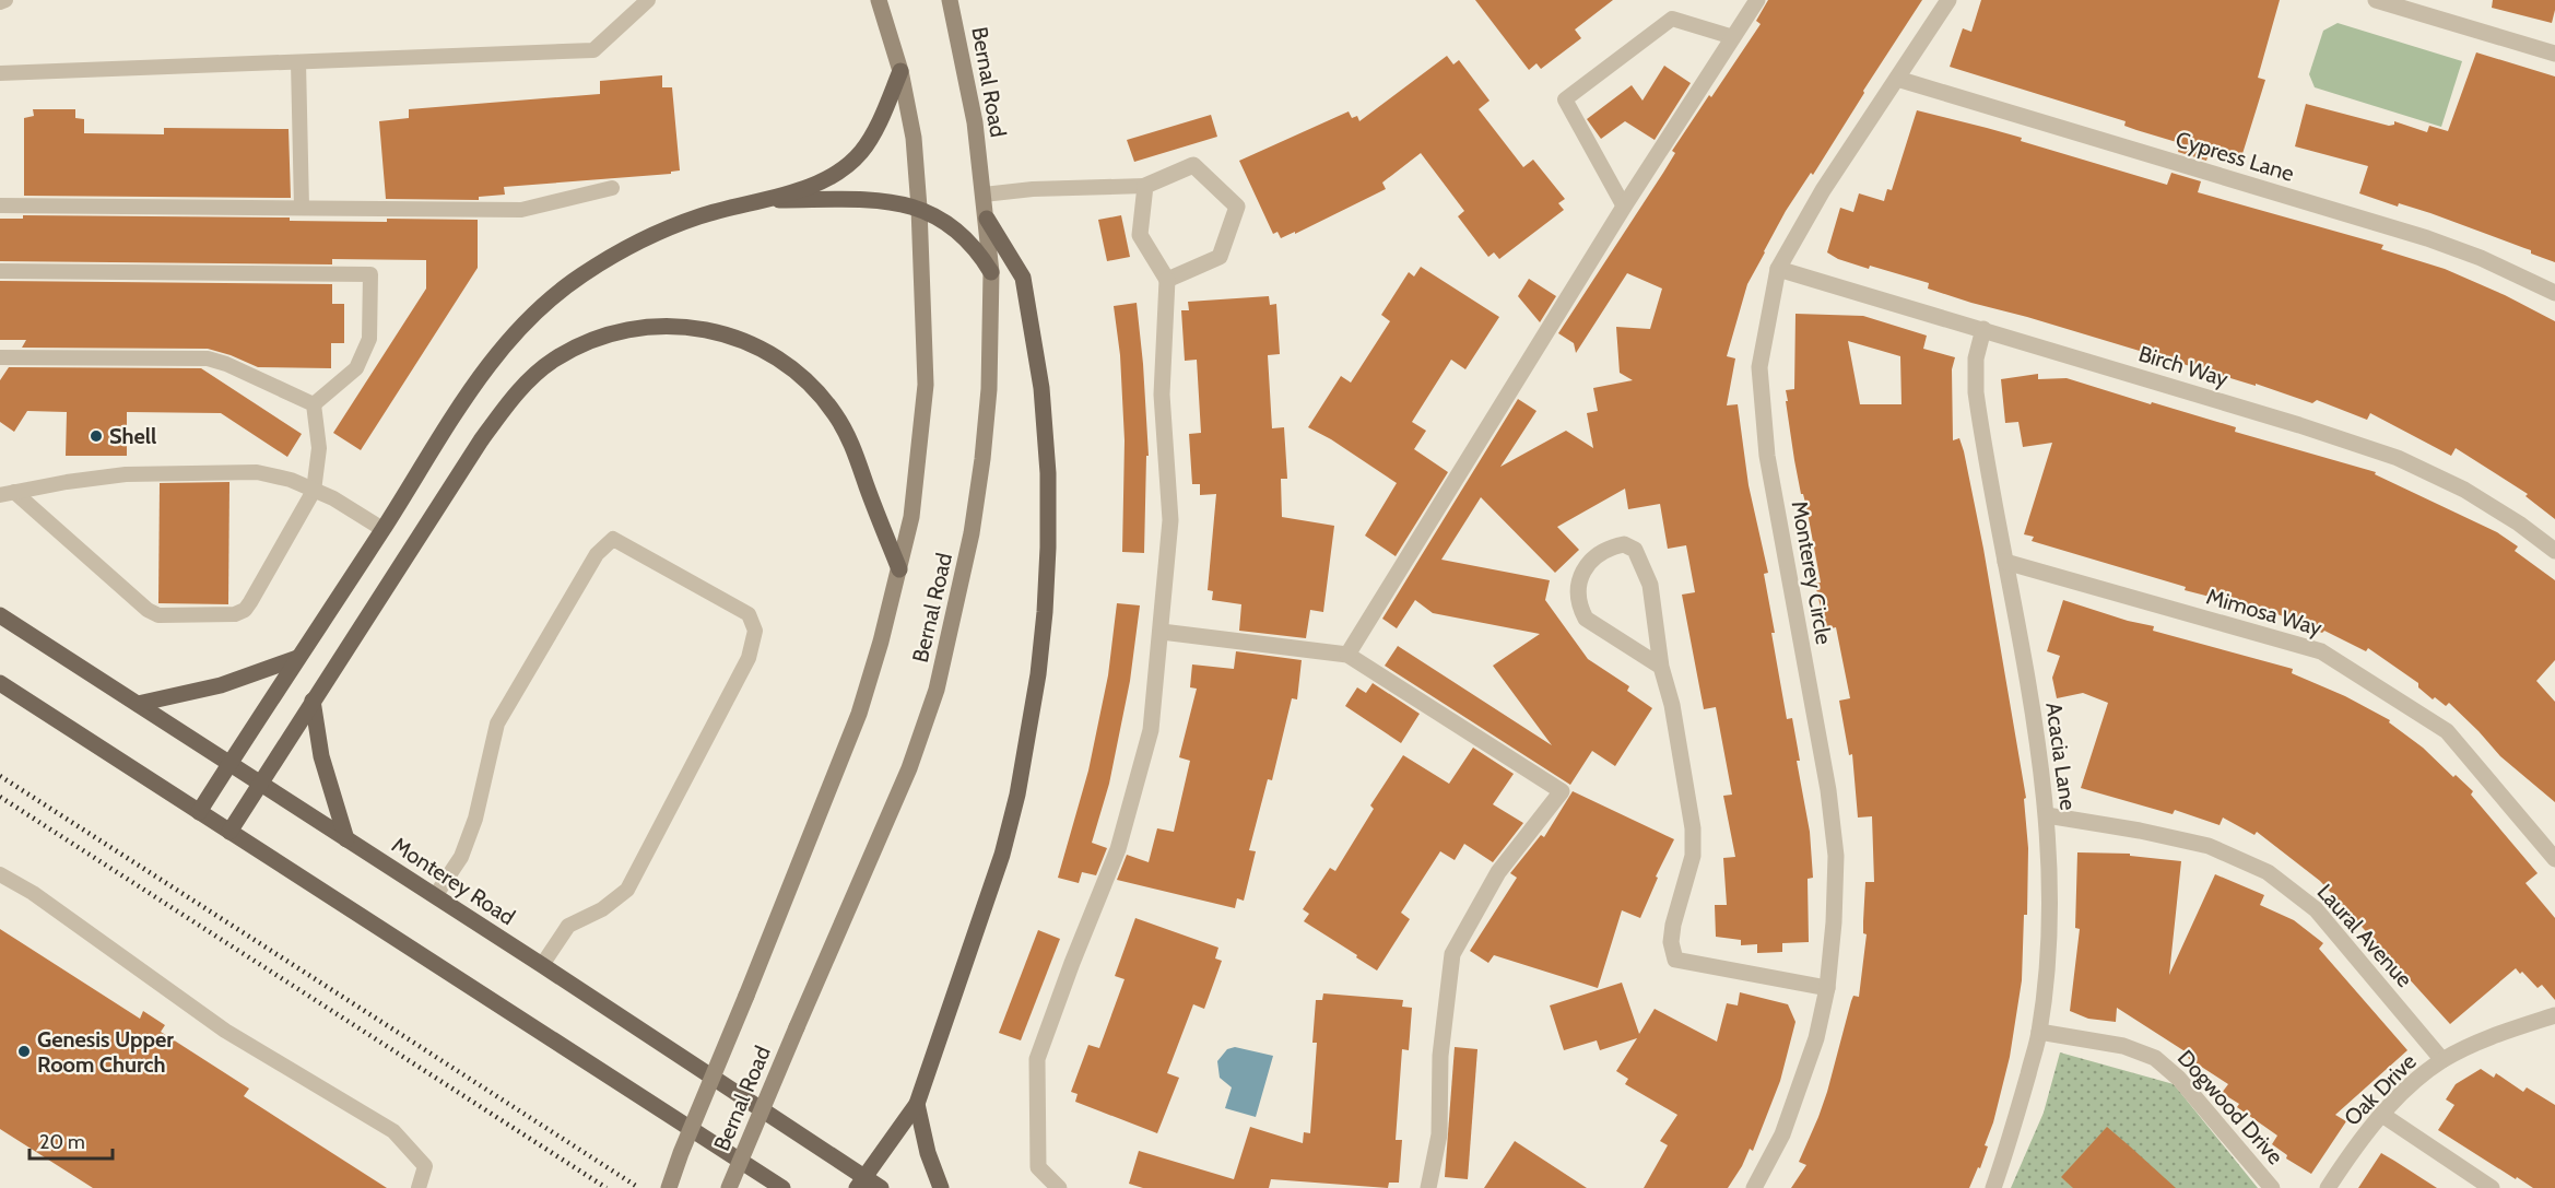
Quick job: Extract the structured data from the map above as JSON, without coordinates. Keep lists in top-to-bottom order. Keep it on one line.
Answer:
{"streets":{"main road":["Bernal Road","Monterey Road"],"street":["Cypress Lane","Birch Way","Monterey Circle","Mimosa Way","Acacia Lane","Laural Avenue","Oak Drive","Dogwood Drive"]},"crossings":[["Cypress Lane","Monterey Circle"],["Birch Way","Monterey Circle"],["Birch Way","Acacia Lane"],["Mimosa Way","Acacia Lane"],["Acacia Lane","Laural Avenue"],["Acacia Lane","Dogwood Drive"],["Laural Avenue","Oak Drive"]],"places":["Shell","Genesis Upper Room Church"],"scale_bar":"20 m"}
